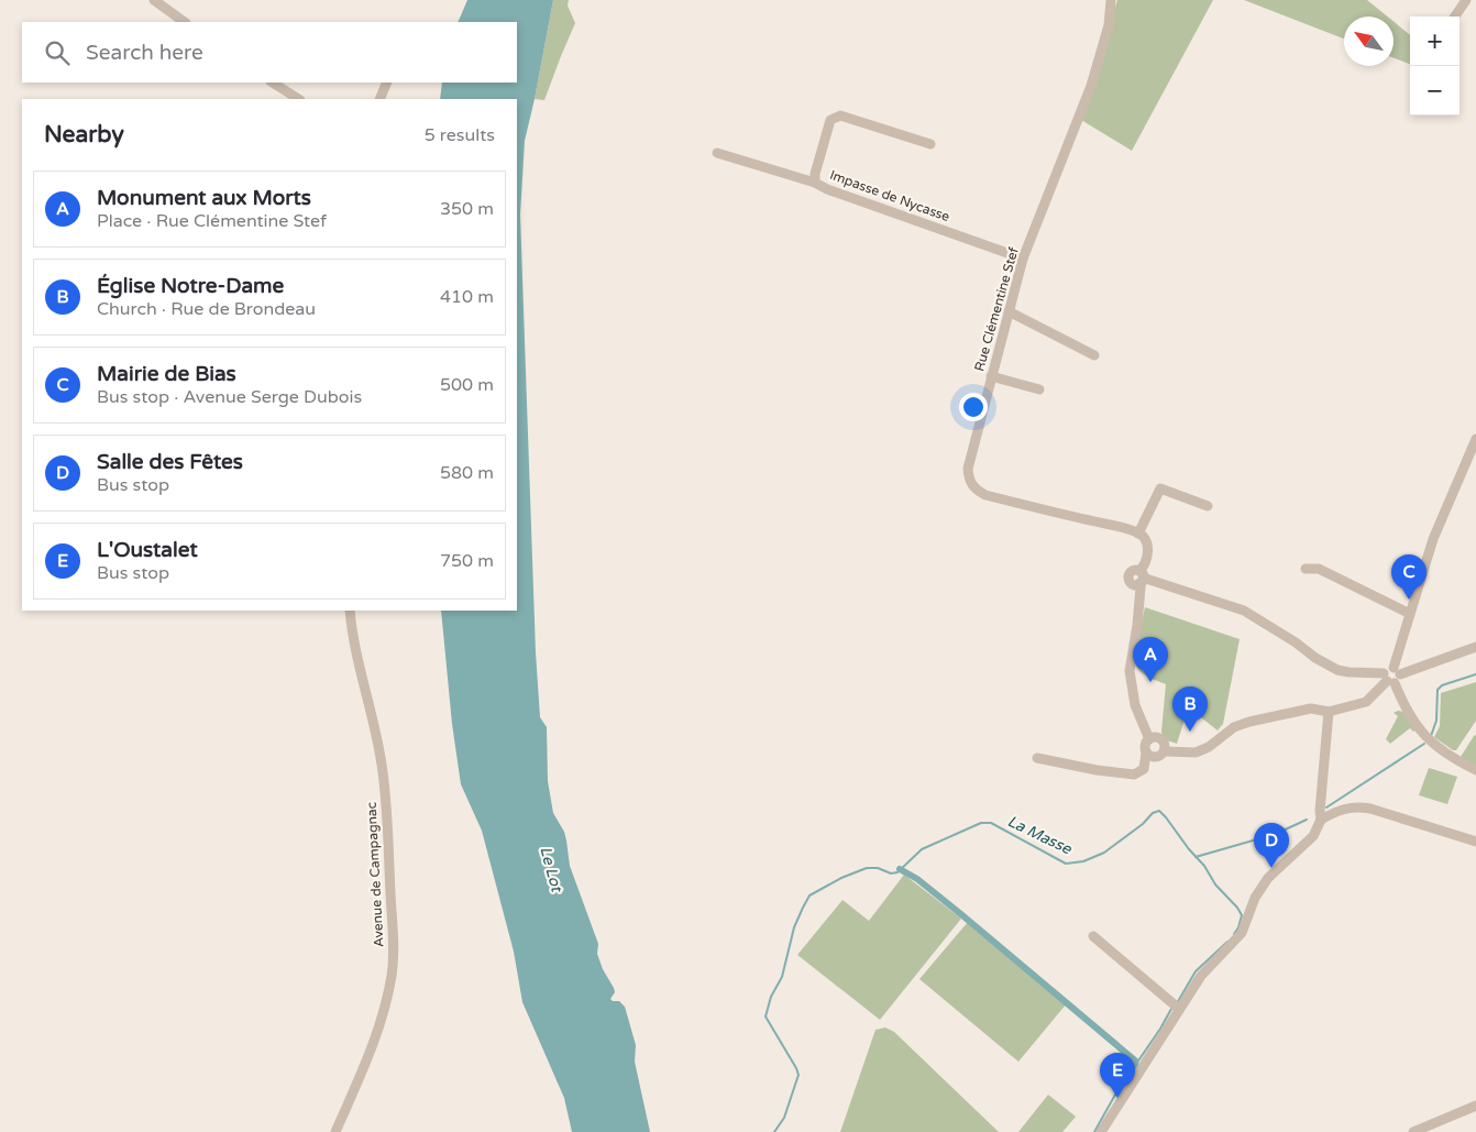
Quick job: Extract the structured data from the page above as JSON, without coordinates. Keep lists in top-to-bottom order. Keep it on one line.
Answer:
{"streets":{"street":["Impasse de Nycasse","Rue Clémentine Stef","Avenue de Campagnac"]},"crossings":[["Impasse de Nycasse","Rue Clémentine Stef"]],"water":["La Masse","Le Lot"],"north":"top left","page":{"map_buttons":["+","−"],"search":"Search here","heading":["Nearby","5 results"],"list":[{"mark":"A","name":"Monument aux Morts","note":"Place · Rue Clémentine Stef","value":"350 m"},{"mark":"B","name":"Église Notre-Dame","note":"Church · Rue de Brondeau","value":"410 m"},{"mark":"C","name":"Mairie de Bias","note":"Bus stop · Avenue Serge Dubois","value":"500 m"},{"mark":"D","name":"Salle des Fêtes","note":"Bus stop","value":"580 m"},{"mark":"E","name":"L'Oustalet","note":"Bus stop","value":"750 m"}],"pins":["C","A","B","D","E"]}}
